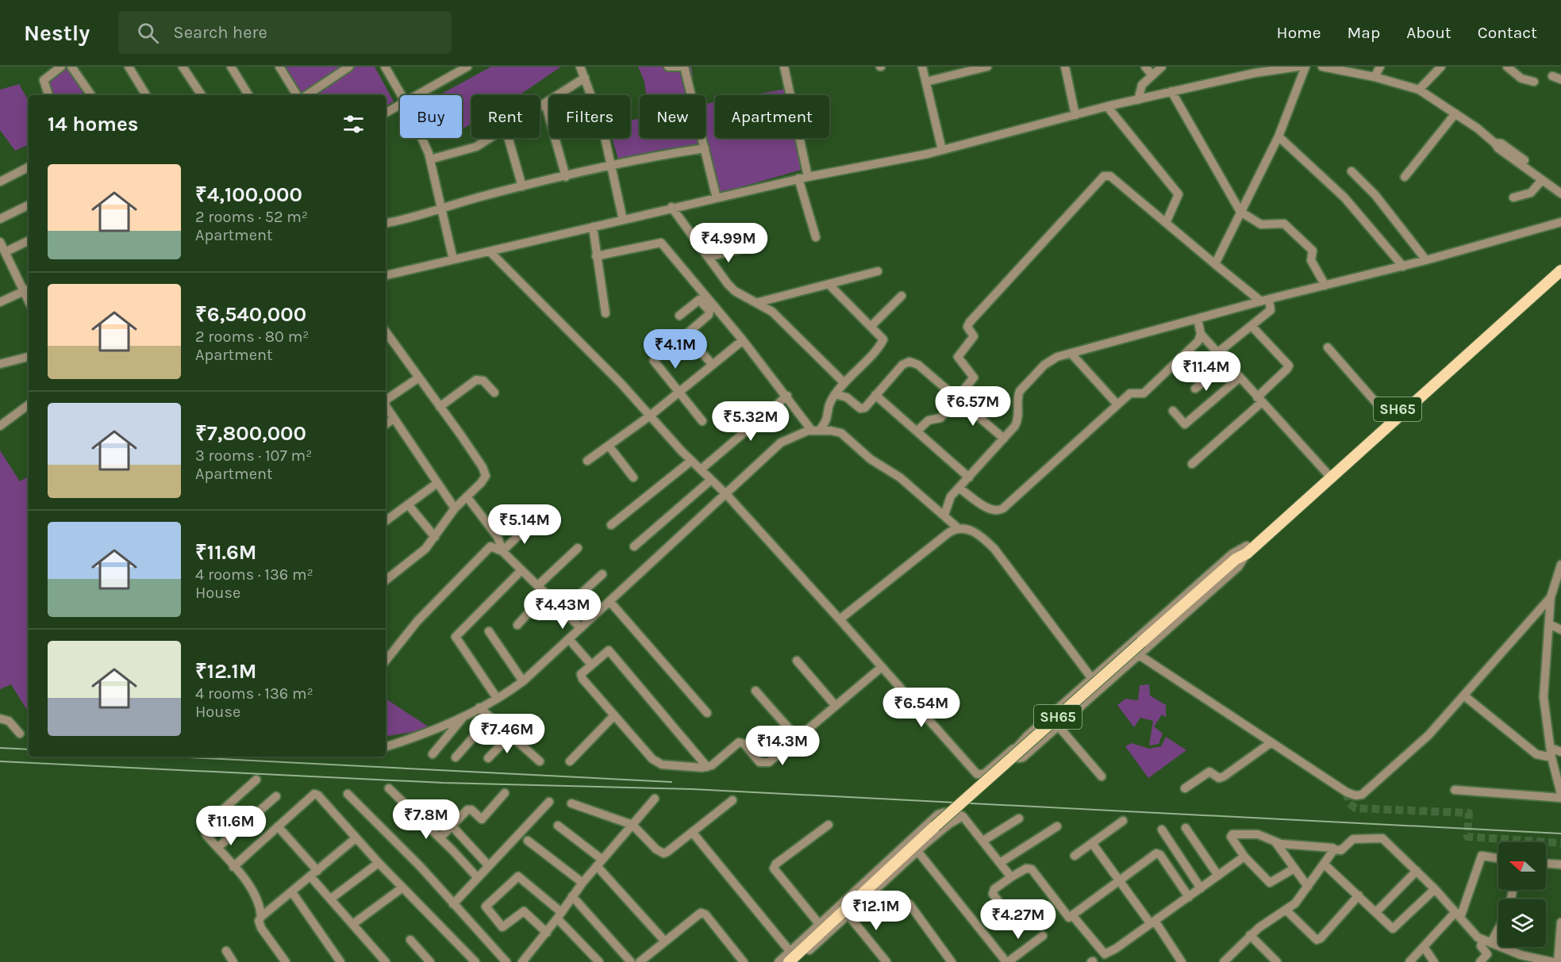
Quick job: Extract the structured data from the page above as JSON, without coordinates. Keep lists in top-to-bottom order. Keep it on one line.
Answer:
{"streets":{"main road":["SH65"]},"north":"left","page":{"header":"Nestly","search":"Search here","nav":["Home","Map","About","Contact"],"chip":["Buy","Rent","Filters","New","Apartment"],"heading":"14 homes","list":[{"name":"₹4,100,000","note":"2 rooms · 52 m² · Apartment"},{"name":"₹6,540,000","note":"2 rooms · 80 m² · Apartment"},{"name":"₹7,800,000","note":"3 rooms · 107 m² · Apartment"},{"name":"₹11.6M","note":"4 rooms · 136 m² · House"},{"name":"₹12.1M","note":"4 rooms · 136 m² · House"}],"price":["₹4.99M","₹4.1M","₹11.4M","₹6.57M","₹5.32M","₹5.14M","₹4.43M","₹6.54M","₹7.46M","₹14.3M","₹7.8M","₹11.6M","₹12.1M","₹4.27M"]}}
